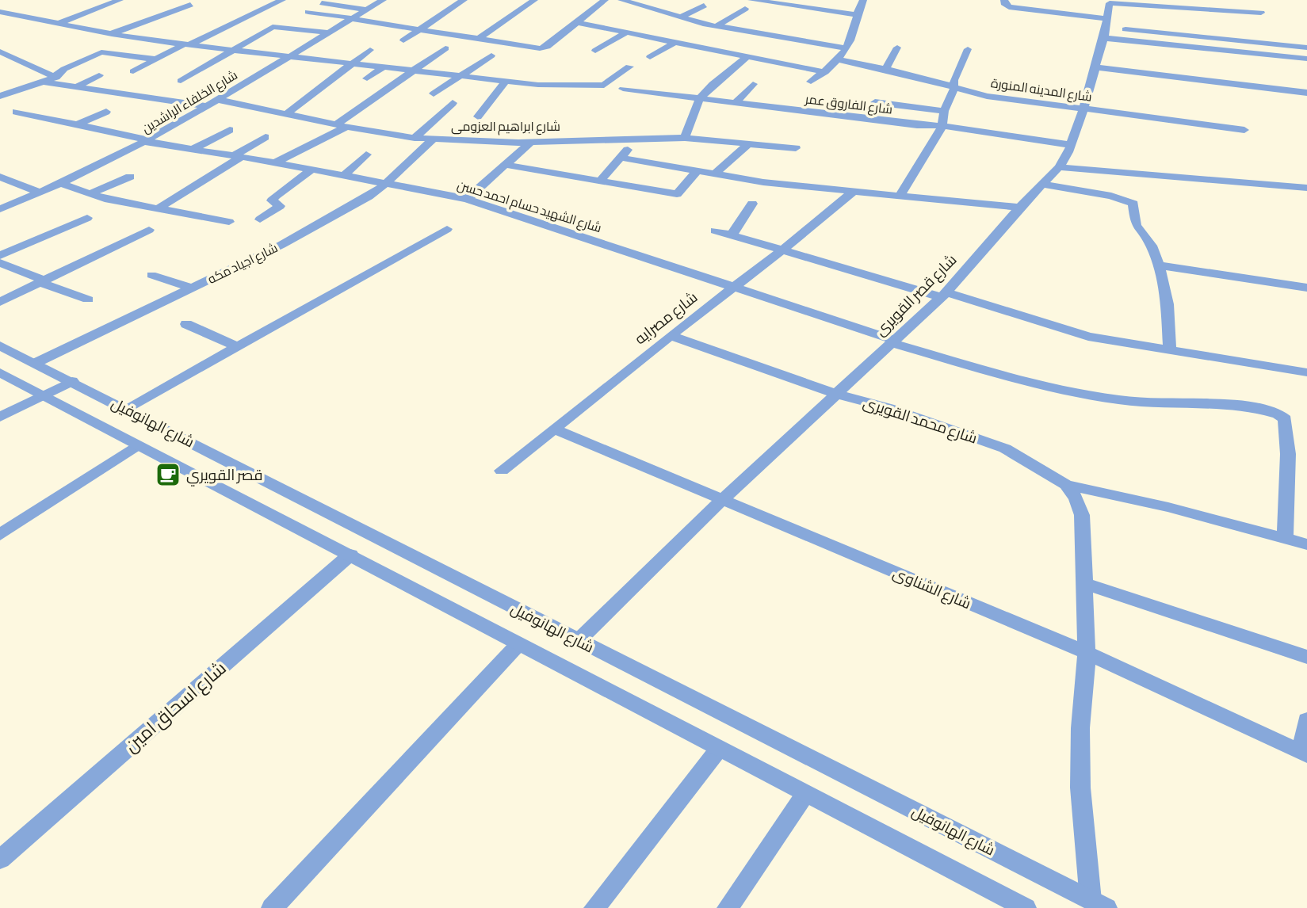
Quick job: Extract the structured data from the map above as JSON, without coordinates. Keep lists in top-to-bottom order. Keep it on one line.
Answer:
{"streets":{"street":["شارع المدينه المنورة","شارع الخلفاء الراشدين","شارع الفاروق عمر","شارع ابراهيم العزومى","شارع الشهيد حسام احمد حسن","شارع اجياد مكه","شارع قصر القويرى","شارع مصرايه","شارع محمد القويرى","شارع الهانوفيل","شارع الشناوى","شارع اسحاق امين"]},"crossings":[["شارع المدينه المنورة","شارع قصر القويرى"],["شارع الخلفاء الراشدين","شارع ابراهيم العزومى"],["شارع الخلفاء الراشدين","شارع الشهيد حسام احمد حسن"],["شارع الفاروق عمر","شارع قصر القويرى"],["شارع ابراهيم العزومى","شارع اجياد مكه"],["شارع الشهيد حسام احمد حسن","شارع اجياد مكه"],["شارع الشهيد حسام احمد حسن","شارع قصر القويرى"],["شارع الشهيد حسام احمد حسن","شارع مصرايه"],["شارع اجياد مكه","شارع الهانوفيل"],["شارع قصر القويرى","شارع محمد القويرى"],["شارع قصر القويرى","شارع الهانوفيل"],["شارع قصر القويرى","شارع الشناوى"],["شارع مصرايه","شارع محمد القويرى"],["شارع مصرايه","شارع الشناوى"],["شارع محمد القويرى","شارع الهانوفيل"],["شارع محمد القويرى","شارع الشناوى"],["شارع الهانوفيل","شارع اسحاق امين"]],"places":{"cafe":["قصر القويري"]}}
